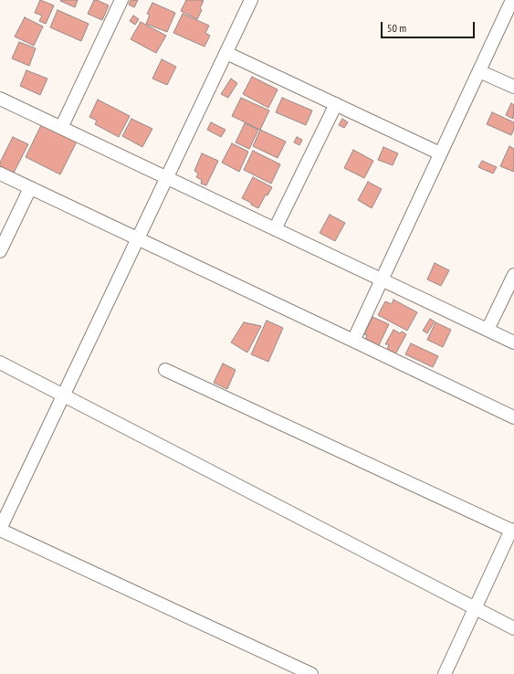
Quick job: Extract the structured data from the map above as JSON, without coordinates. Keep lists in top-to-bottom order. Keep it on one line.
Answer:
{"scale_bar":"50 m"}
